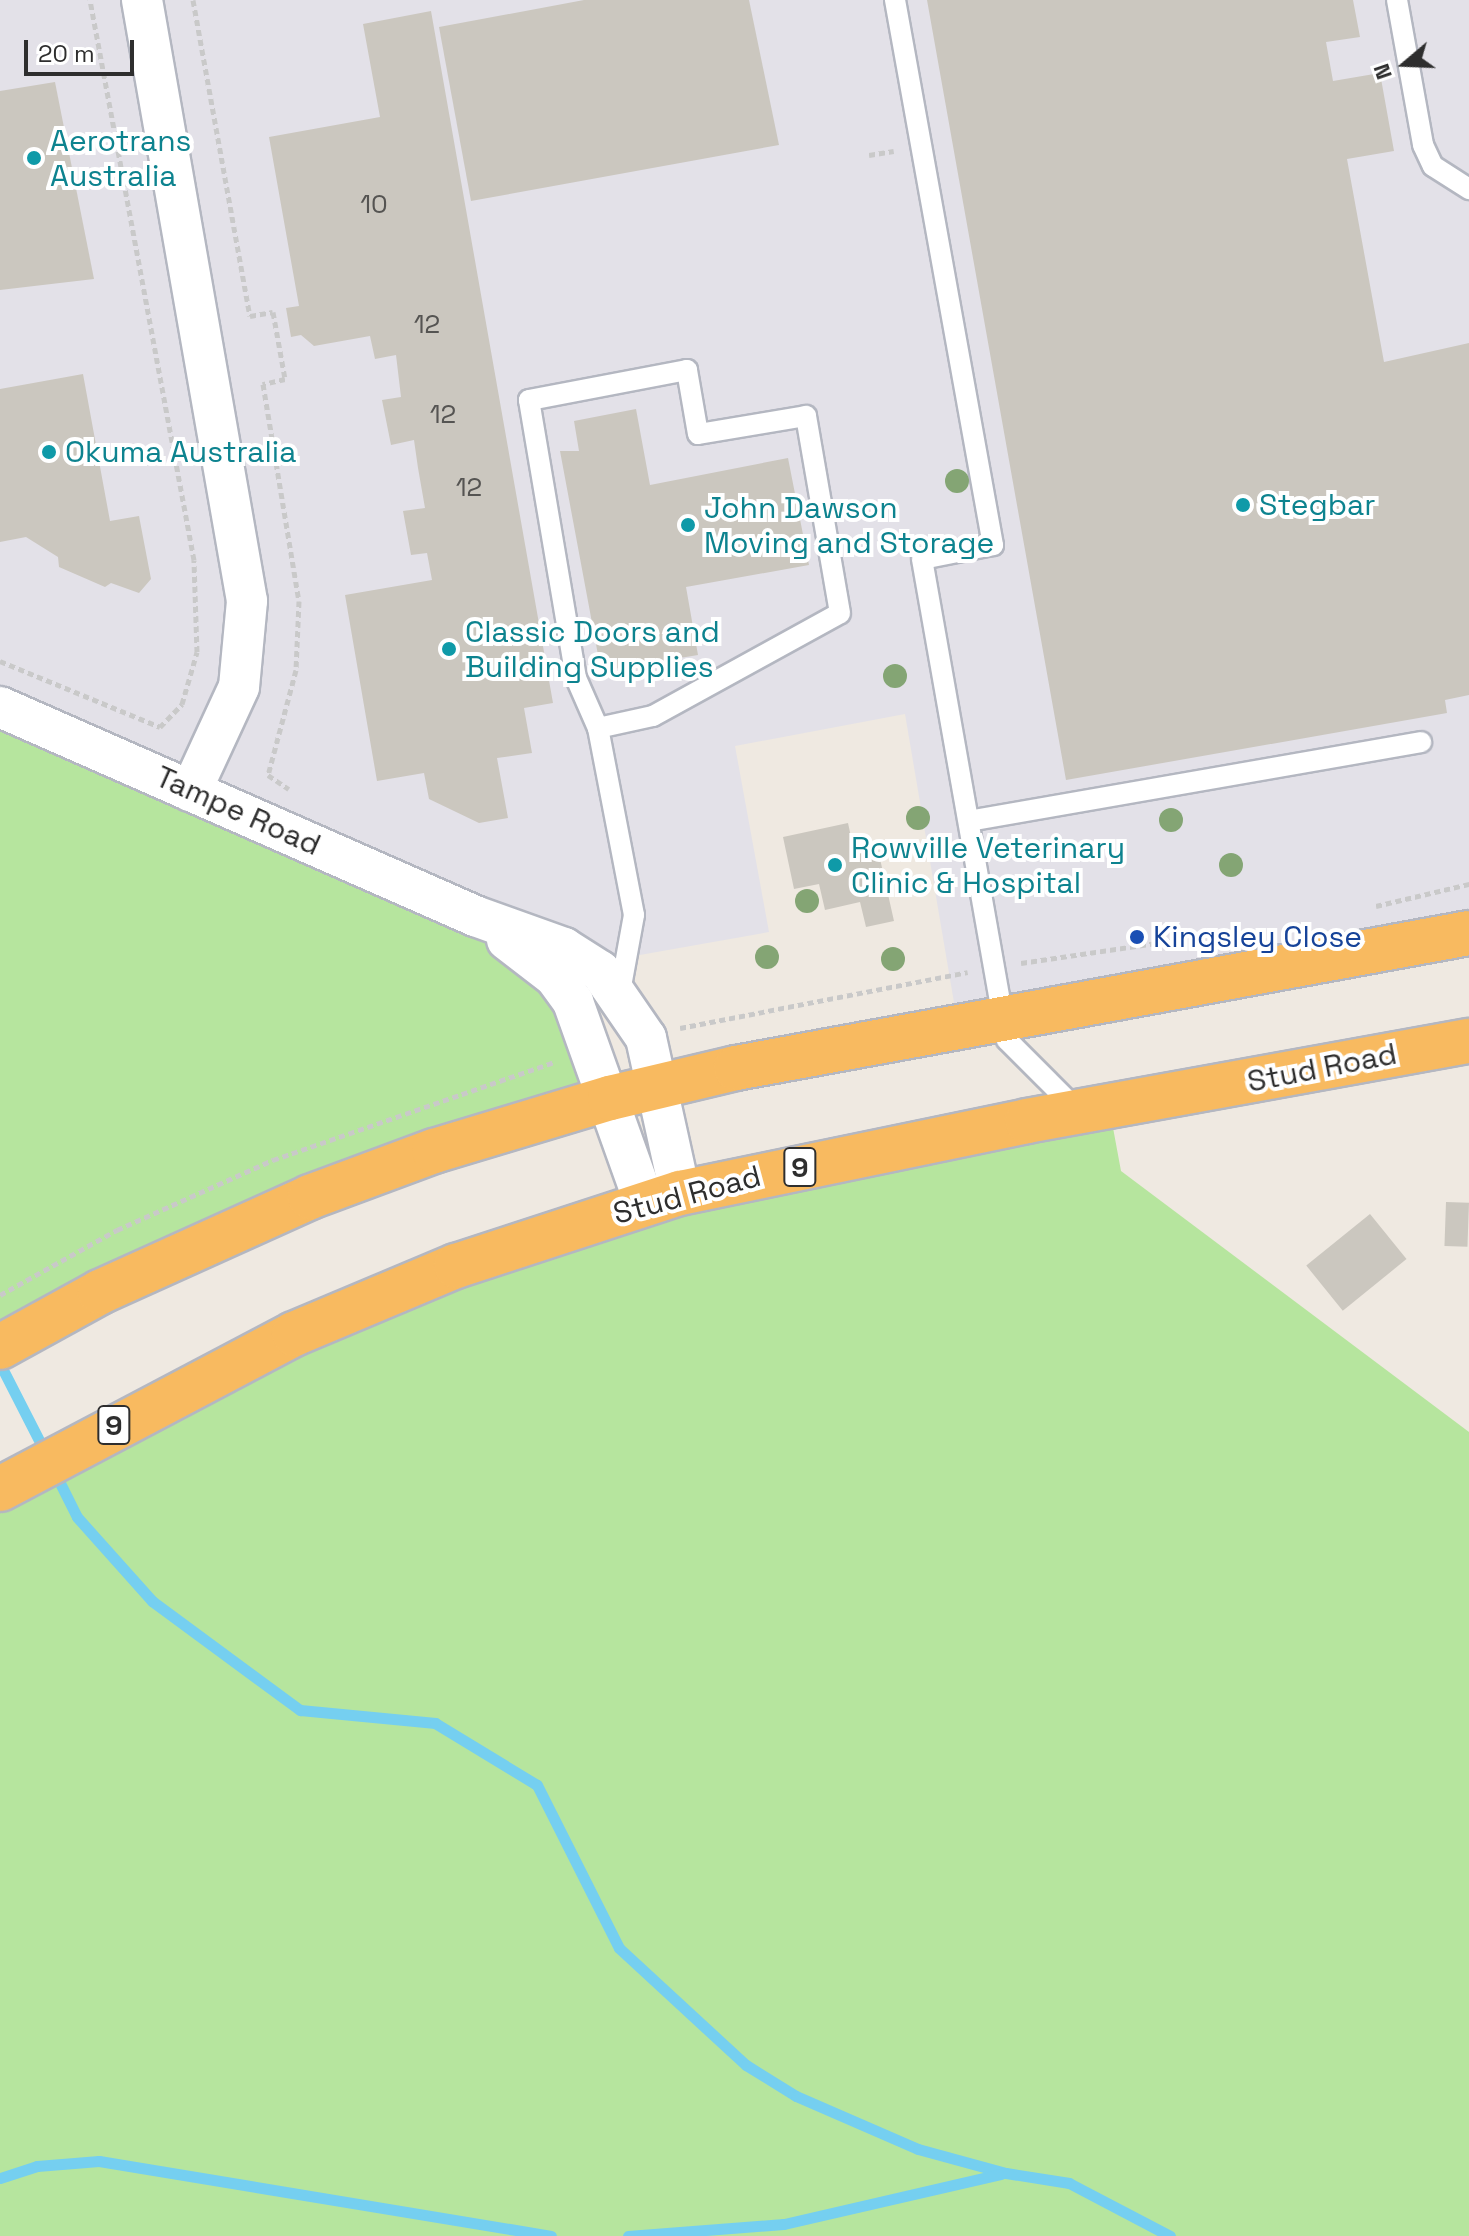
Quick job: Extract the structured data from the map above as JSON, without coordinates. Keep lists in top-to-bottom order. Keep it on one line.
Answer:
{"streets":{"highway":["Stud Road","9"],"street":["Tampe Road"]},"crossings":[["Tampe Road","Stud Road"]],"places":["Aerotrans Australia","Okuma Australia","Stegbar","John Dawson Moving and Storage","Classic Doors and Building Supplies","Rowville Veterinary Clinic & Hospital","Kingsley Close"],"house_numbers":["10","12","12","12"],"scale_bar":"20 m","north":"left"}
